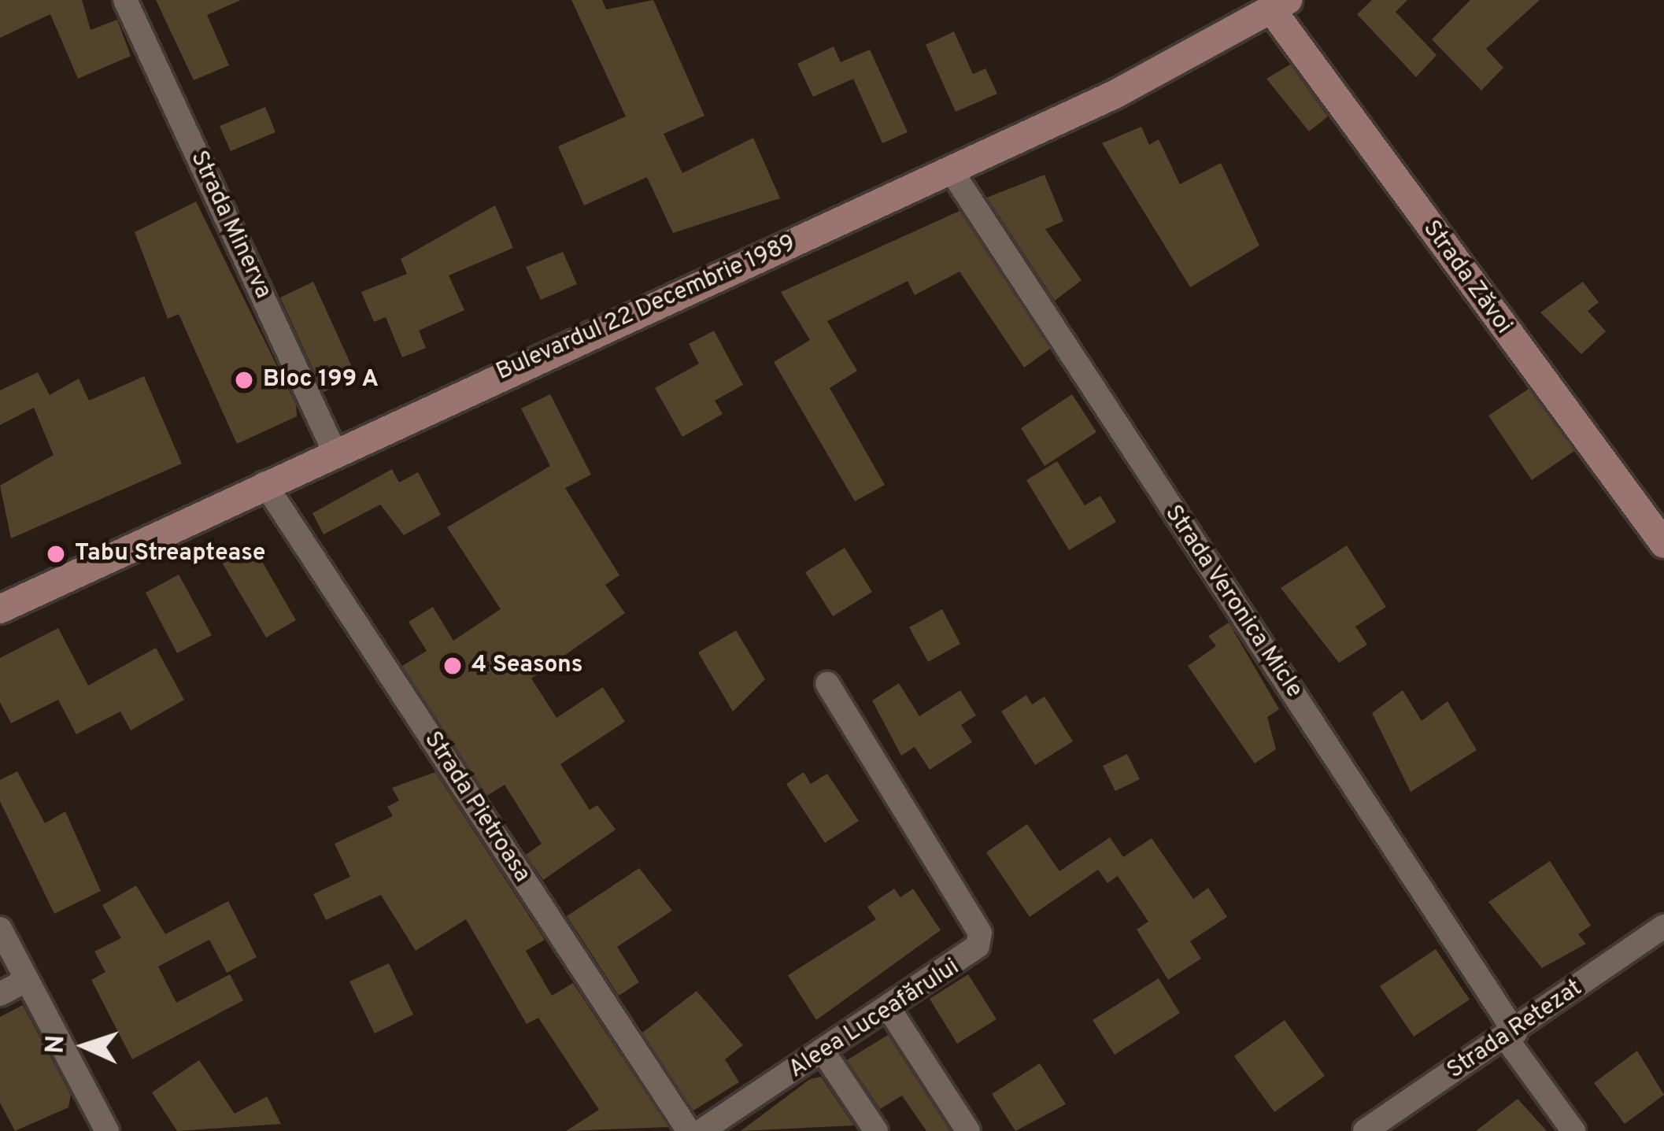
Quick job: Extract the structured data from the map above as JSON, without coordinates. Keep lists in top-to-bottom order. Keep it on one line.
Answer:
{"streets":{"main road":["Strada Zăvoi","Bulevardul 22 Decembrie 1989"],"street":["Strada Minerva","Strada Veronica Micle","Strada Pietroasa","Aleea Luceafărului","Strada Retezat"]},"crossings":[["Strada Minerva","Bulevardul 22 Decembrie 1989"],["Strada Zăvoi","Bulevardul 22 Decembrie 1989"],["Bulevardul 22 Decembrie 1989","Strada Veronica Micle"],["Bulevardul 22 Decembrie 1989","Strada Pietroasa"],["Strada Veronica Micle","Strada Retezat"]],"places":["Bloc 199 A","Tabu Streaptease","4 Seasons"],"north":"left"}
